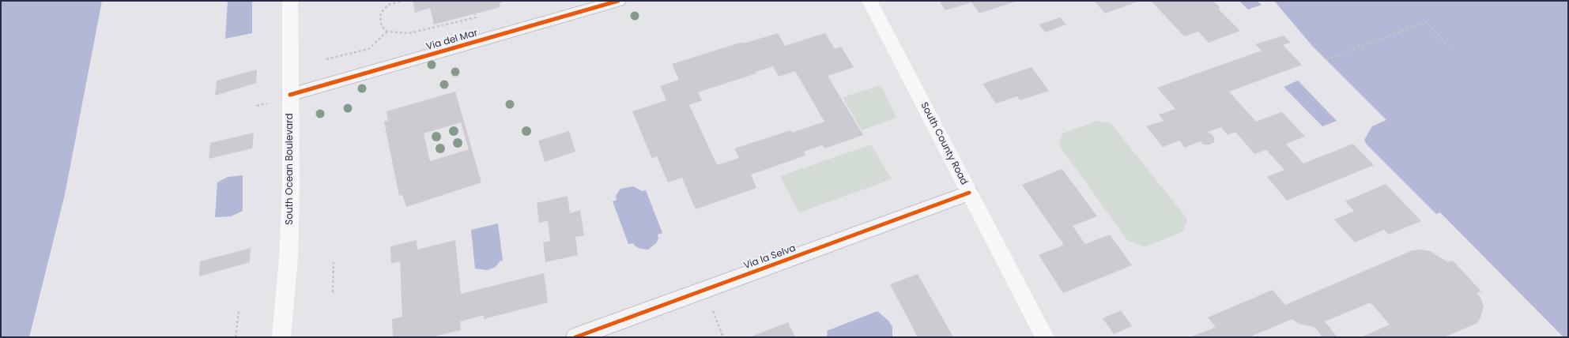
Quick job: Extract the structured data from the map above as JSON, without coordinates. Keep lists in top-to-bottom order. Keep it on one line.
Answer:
{"streets":{"main road":["South County Road","South Ocean Boulevard"],"street":["Via del Mar","Via la Selva"]},"crossings":[["Via del Mar","South Ocean Boulevard"],["South County Road","Via la Selva"]]}
